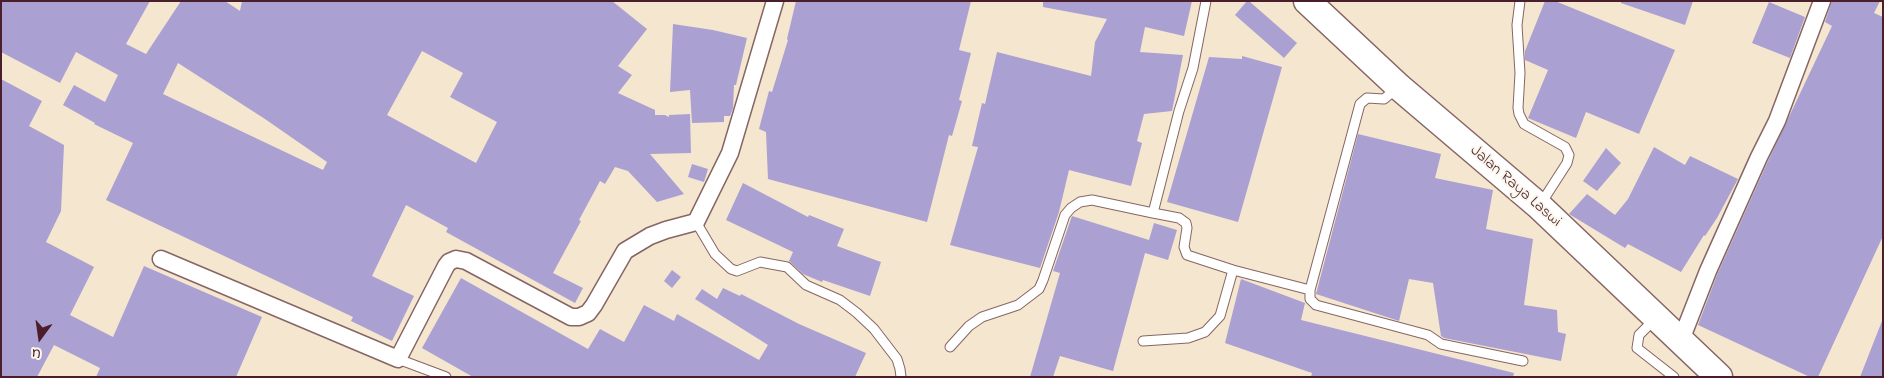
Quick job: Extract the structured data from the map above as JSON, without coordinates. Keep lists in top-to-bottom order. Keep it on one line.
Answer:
{"streets":{"main road":["Jalan Raya Laswi"]},"north":"bottom"}
